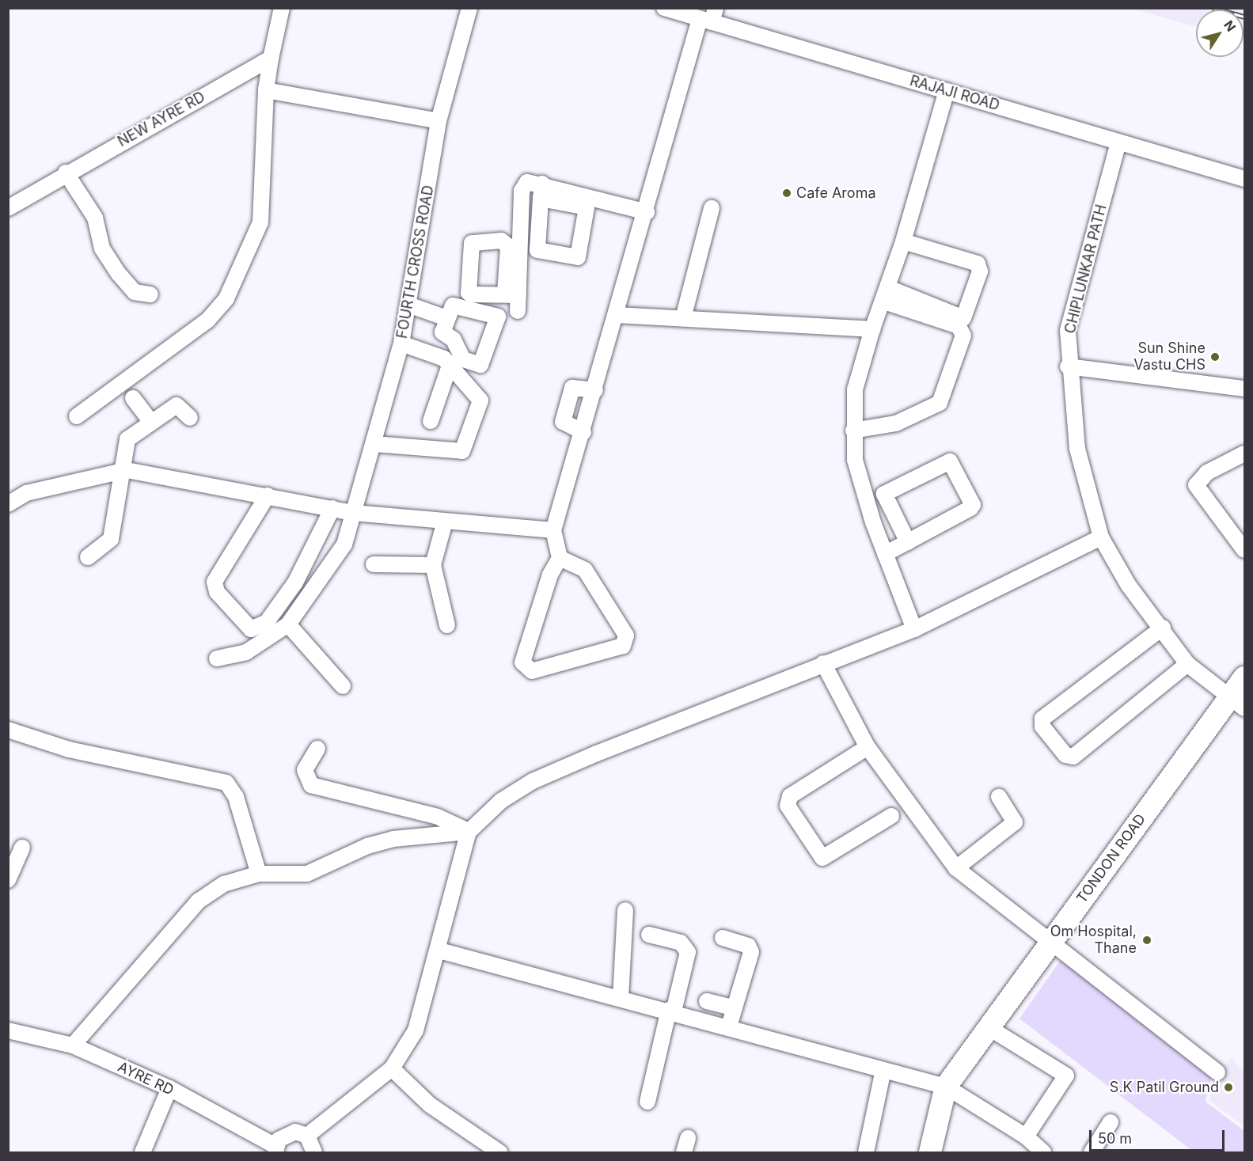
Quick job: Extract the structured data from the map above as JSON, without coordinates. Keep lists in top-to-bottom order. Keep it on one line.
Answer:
{"streets":{"street":["RAJAJI ROAD","NEW AYRE RD","FOURTH CROSS ROAD","CHIPLUNKAR PATH","TONDON ROAD","AYRE RD"]},"crossings":[["RAJAJI ROAD","CHIPLUNKAR PATH"],["CHIPLUNKAR PATH","TONDON ROAD"]],"places":["Cafe Aroma","Sun Shine Vastu CHS","Om Hospital, Thane","S.K Patil Ground"],"scale_bar":"50 m","north":"top right"}
